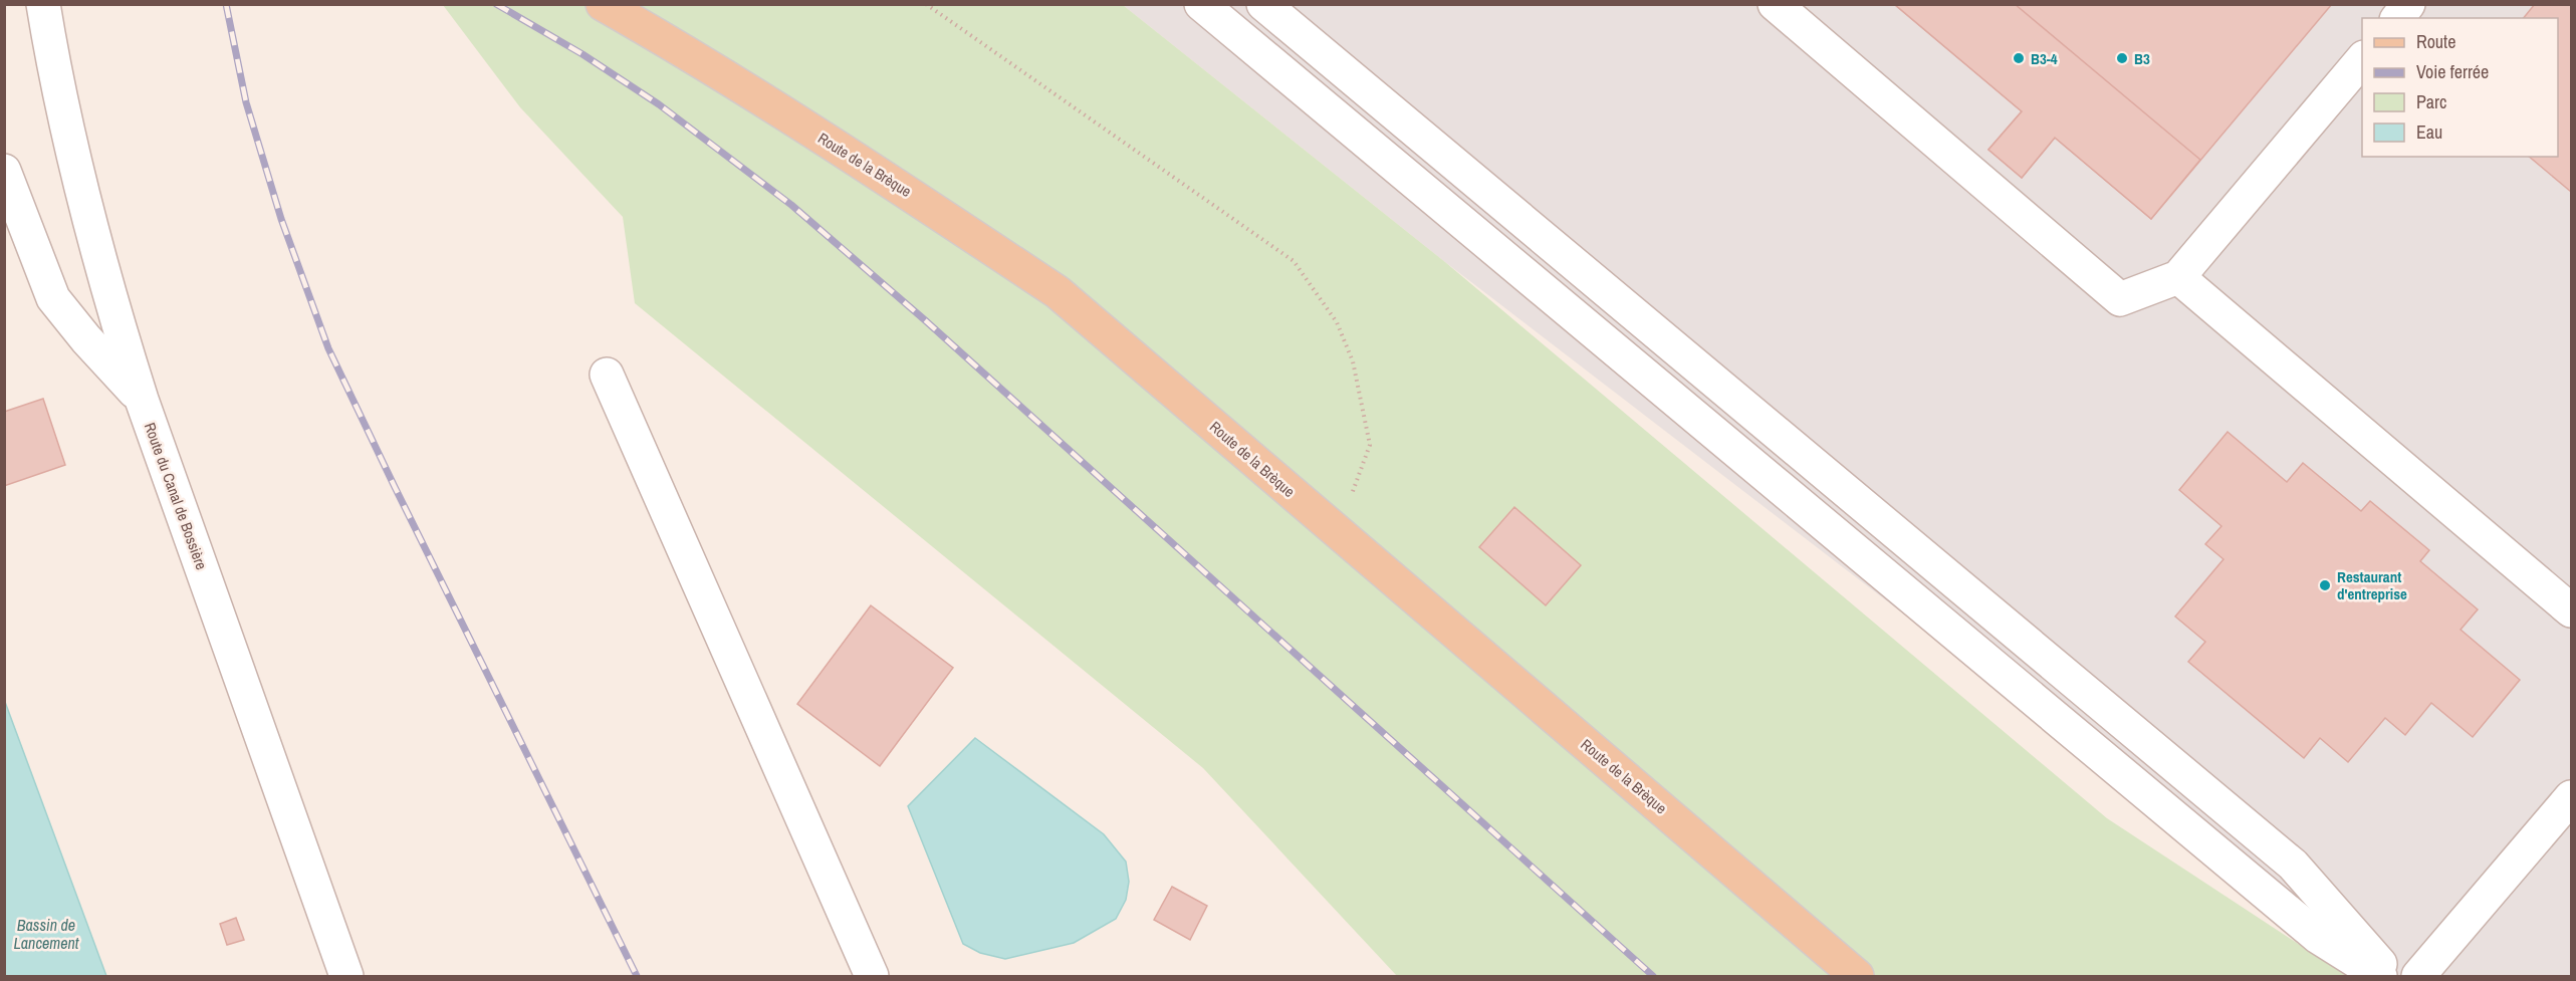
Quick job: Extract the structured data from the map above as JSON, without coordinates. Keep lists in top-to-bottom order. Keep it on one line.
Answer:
{"streets":{"main road":["Route de la Brèque"],"street":["Route du Canal de Bossière"]},"water":["Bassin de Lancement"],"places":["B3-4","B3","Restaurant d'entreprise"],"legend":["Route","Voie ferrée","Parc","Eau"]}
